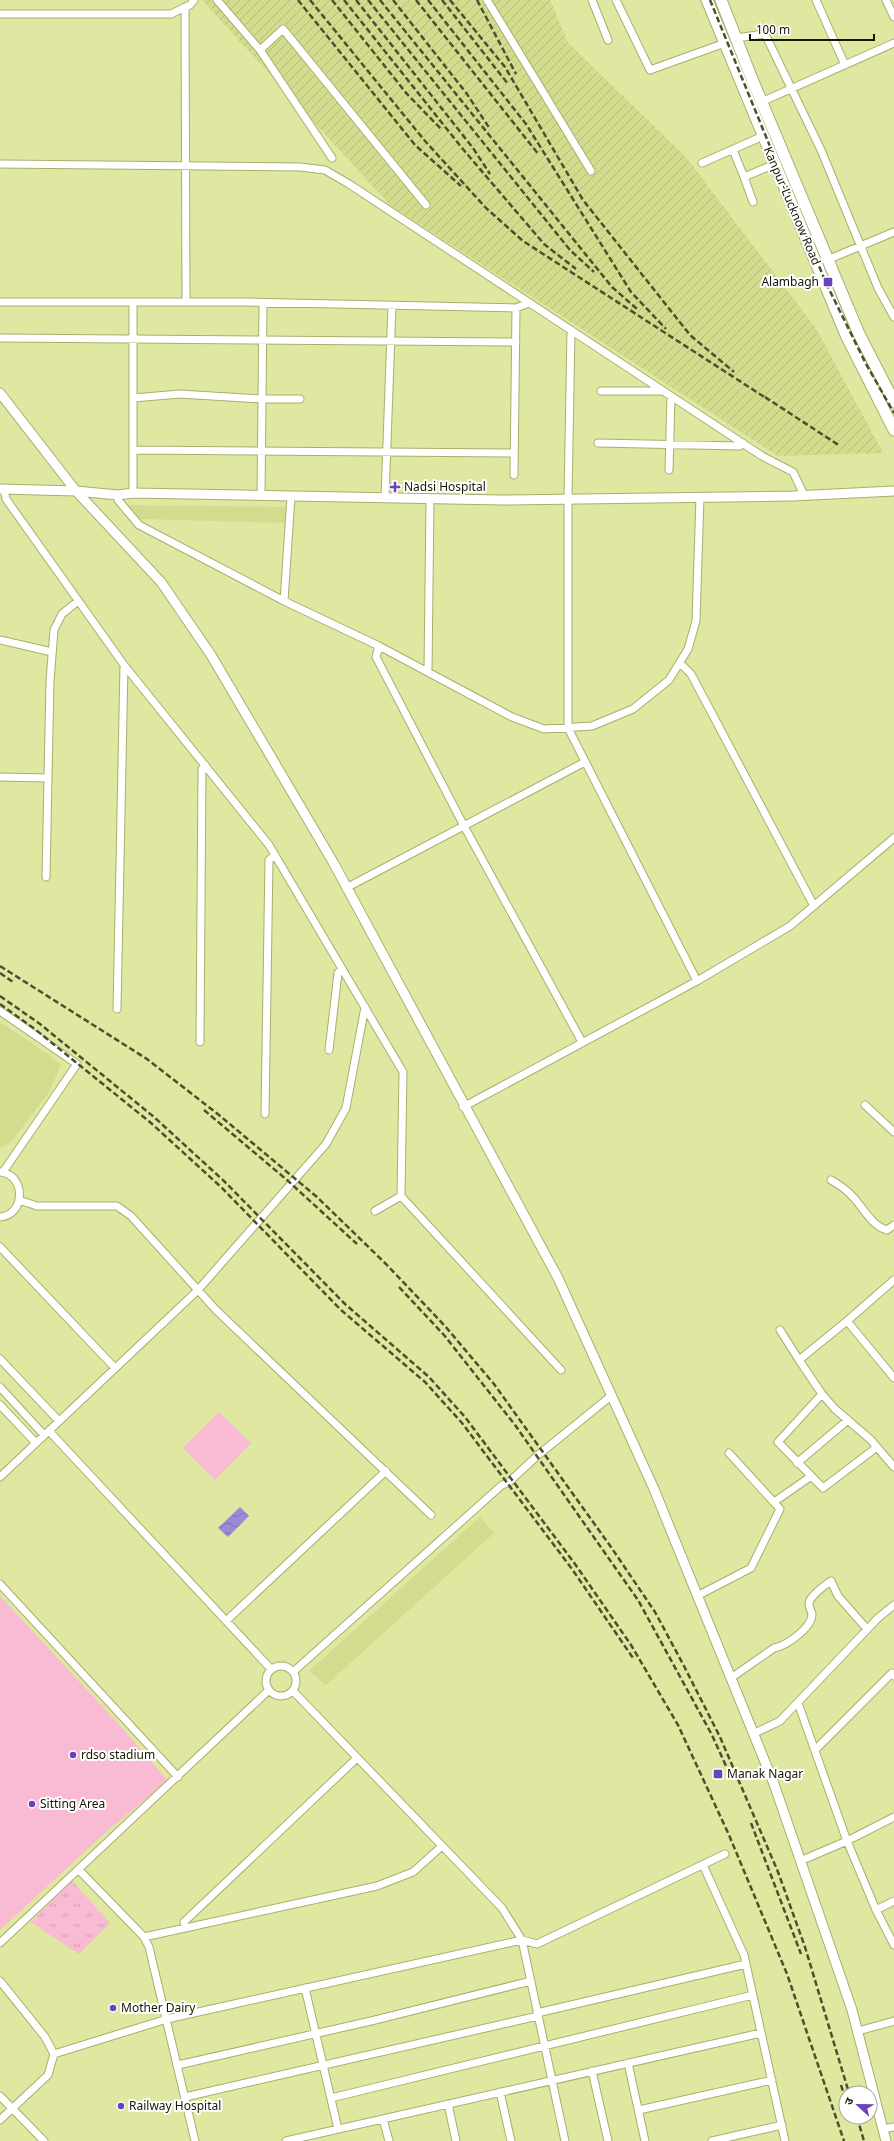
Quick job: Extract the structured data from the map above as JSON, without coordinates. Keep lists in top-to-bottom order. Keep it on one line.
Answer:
{"streets":{"main road":["Kanpur-Lucknow Road"]},"places":{"transit":["Alambagh","Manak Nagar"],"health":["Nadsi Hospital"],"other":["rdso stadium","Sitting Area","Mother Dairy","Railway Hospital"]},"scale_bar":"100 m","north":"left"}
